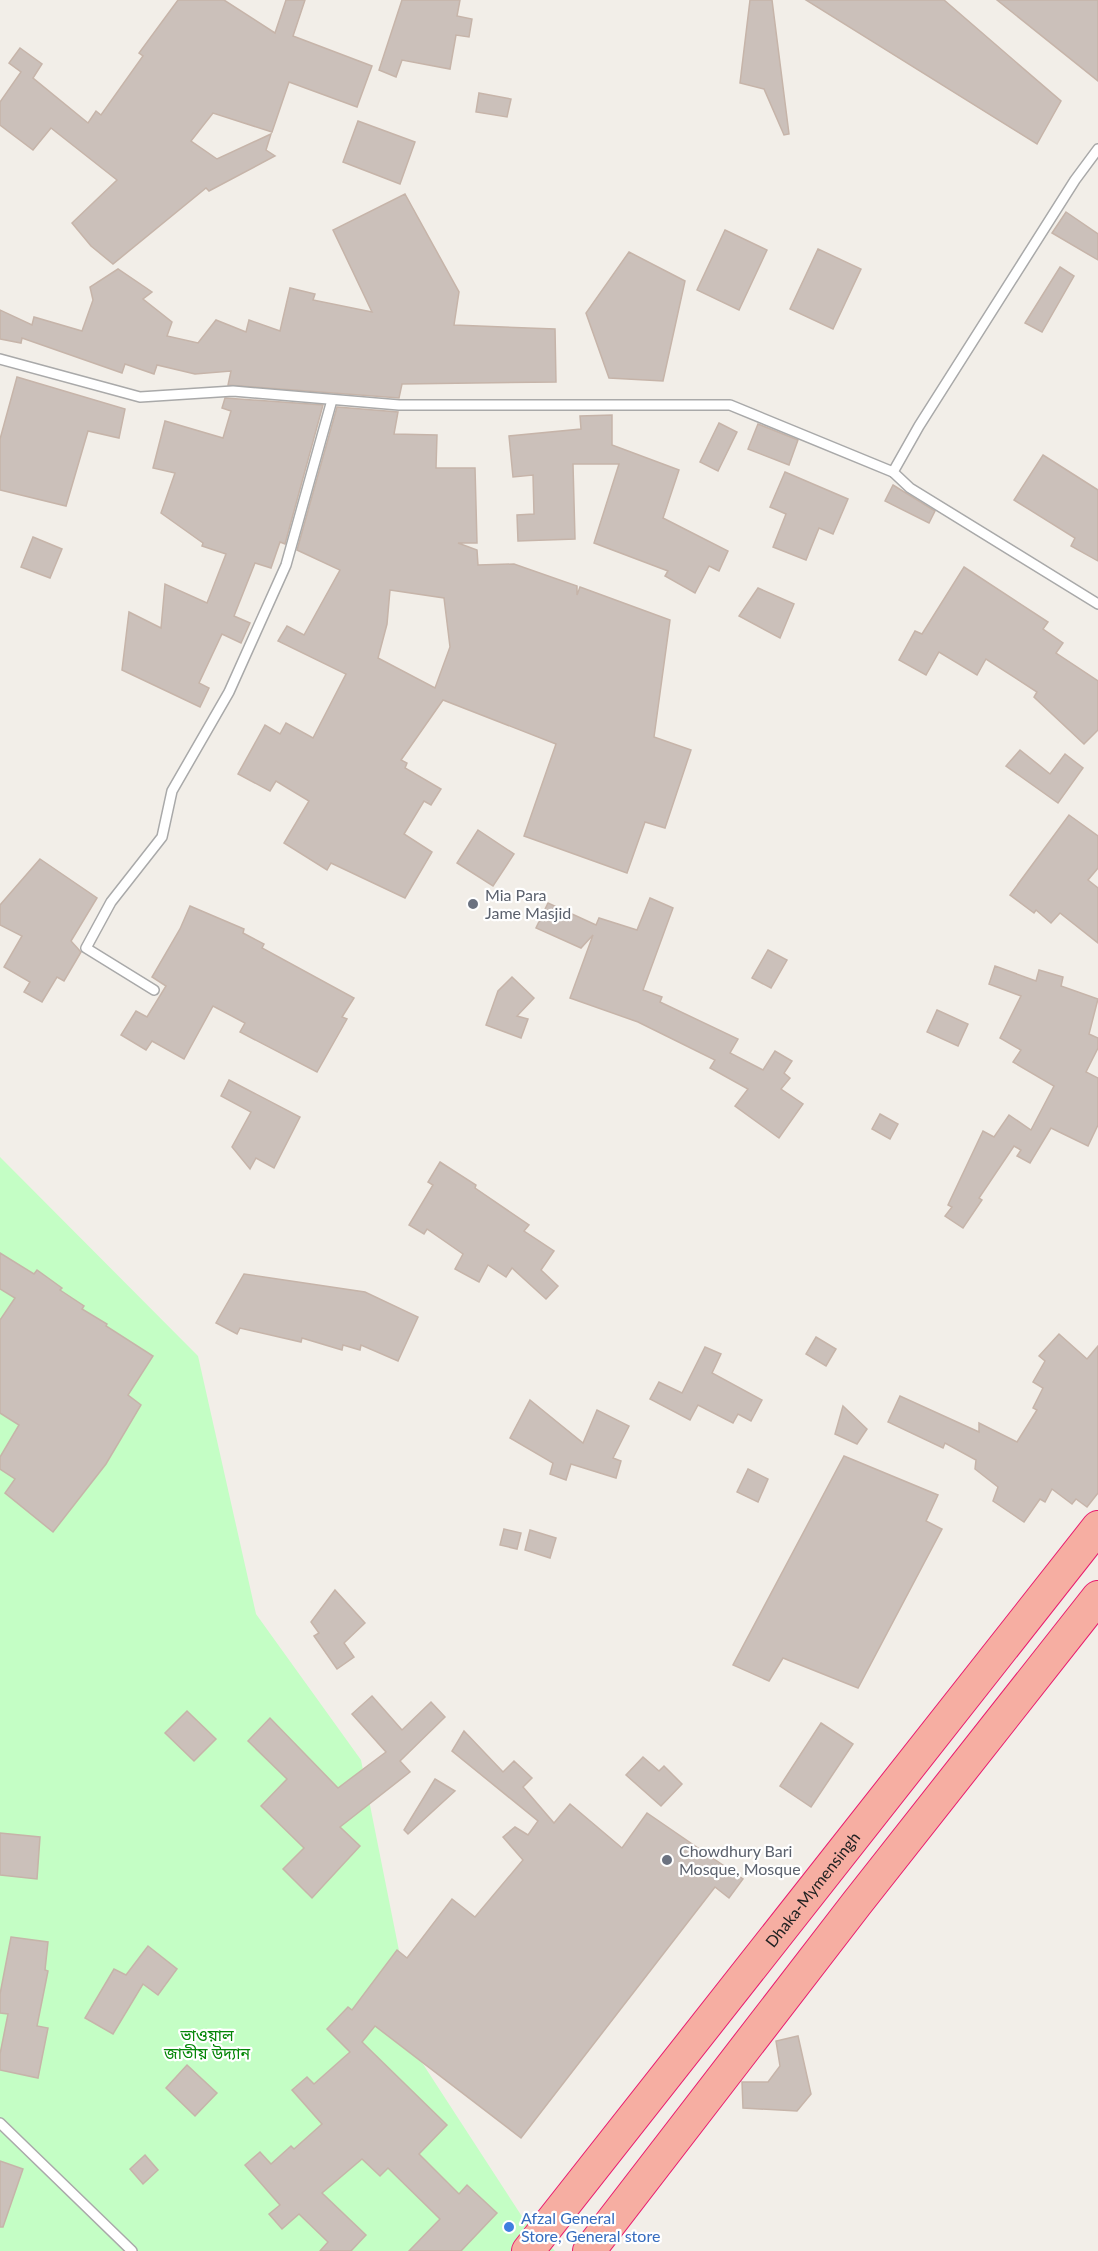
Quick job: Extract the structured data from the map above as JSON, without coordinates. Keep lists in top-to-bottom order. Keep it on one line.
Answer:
{"streets":{"highway":["Dhaka-Mymensingh"]},"parks":["ভাওয়াল জাতীয় উদ্যান"],"places":["Mia Para Jame Masjid","Chowdhury Bari Mosque, Mosque","Afzal General Store, General store"]}
